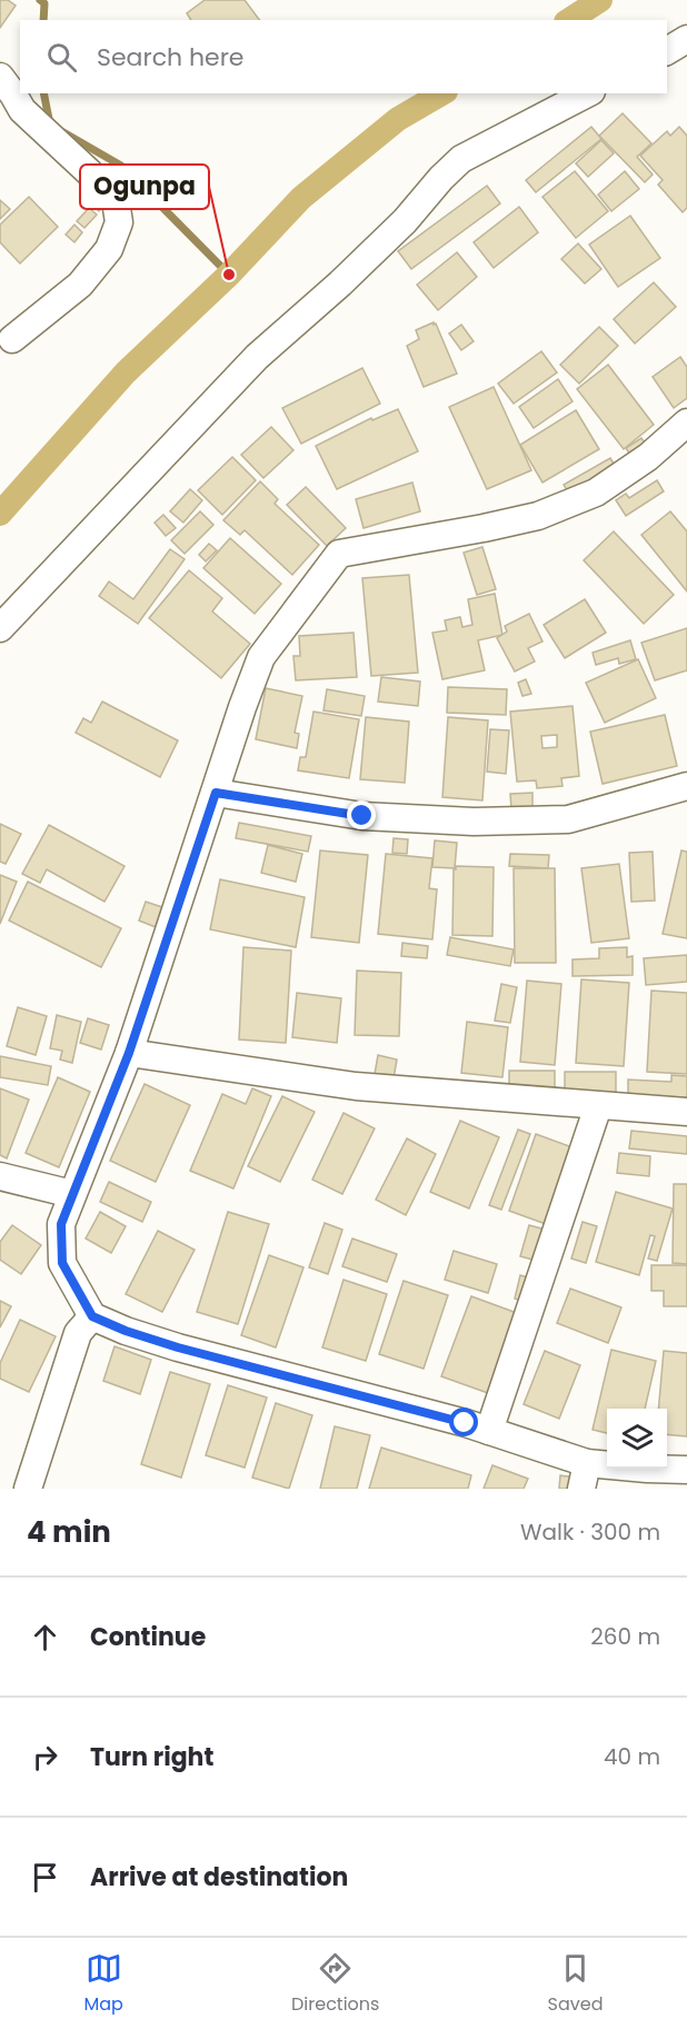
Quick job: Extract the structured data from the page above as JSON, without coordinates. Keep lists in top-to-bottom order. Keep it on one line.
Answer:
{"places":["Ogunpa"],"page":{"search":"Search here","heading":["4 min","Walk · 300 m"],"list":[["Continue","260 m"],["Turn right","40 m"],"Arrive at destination"],"nav":["Map","Directions","Saved"]}}
